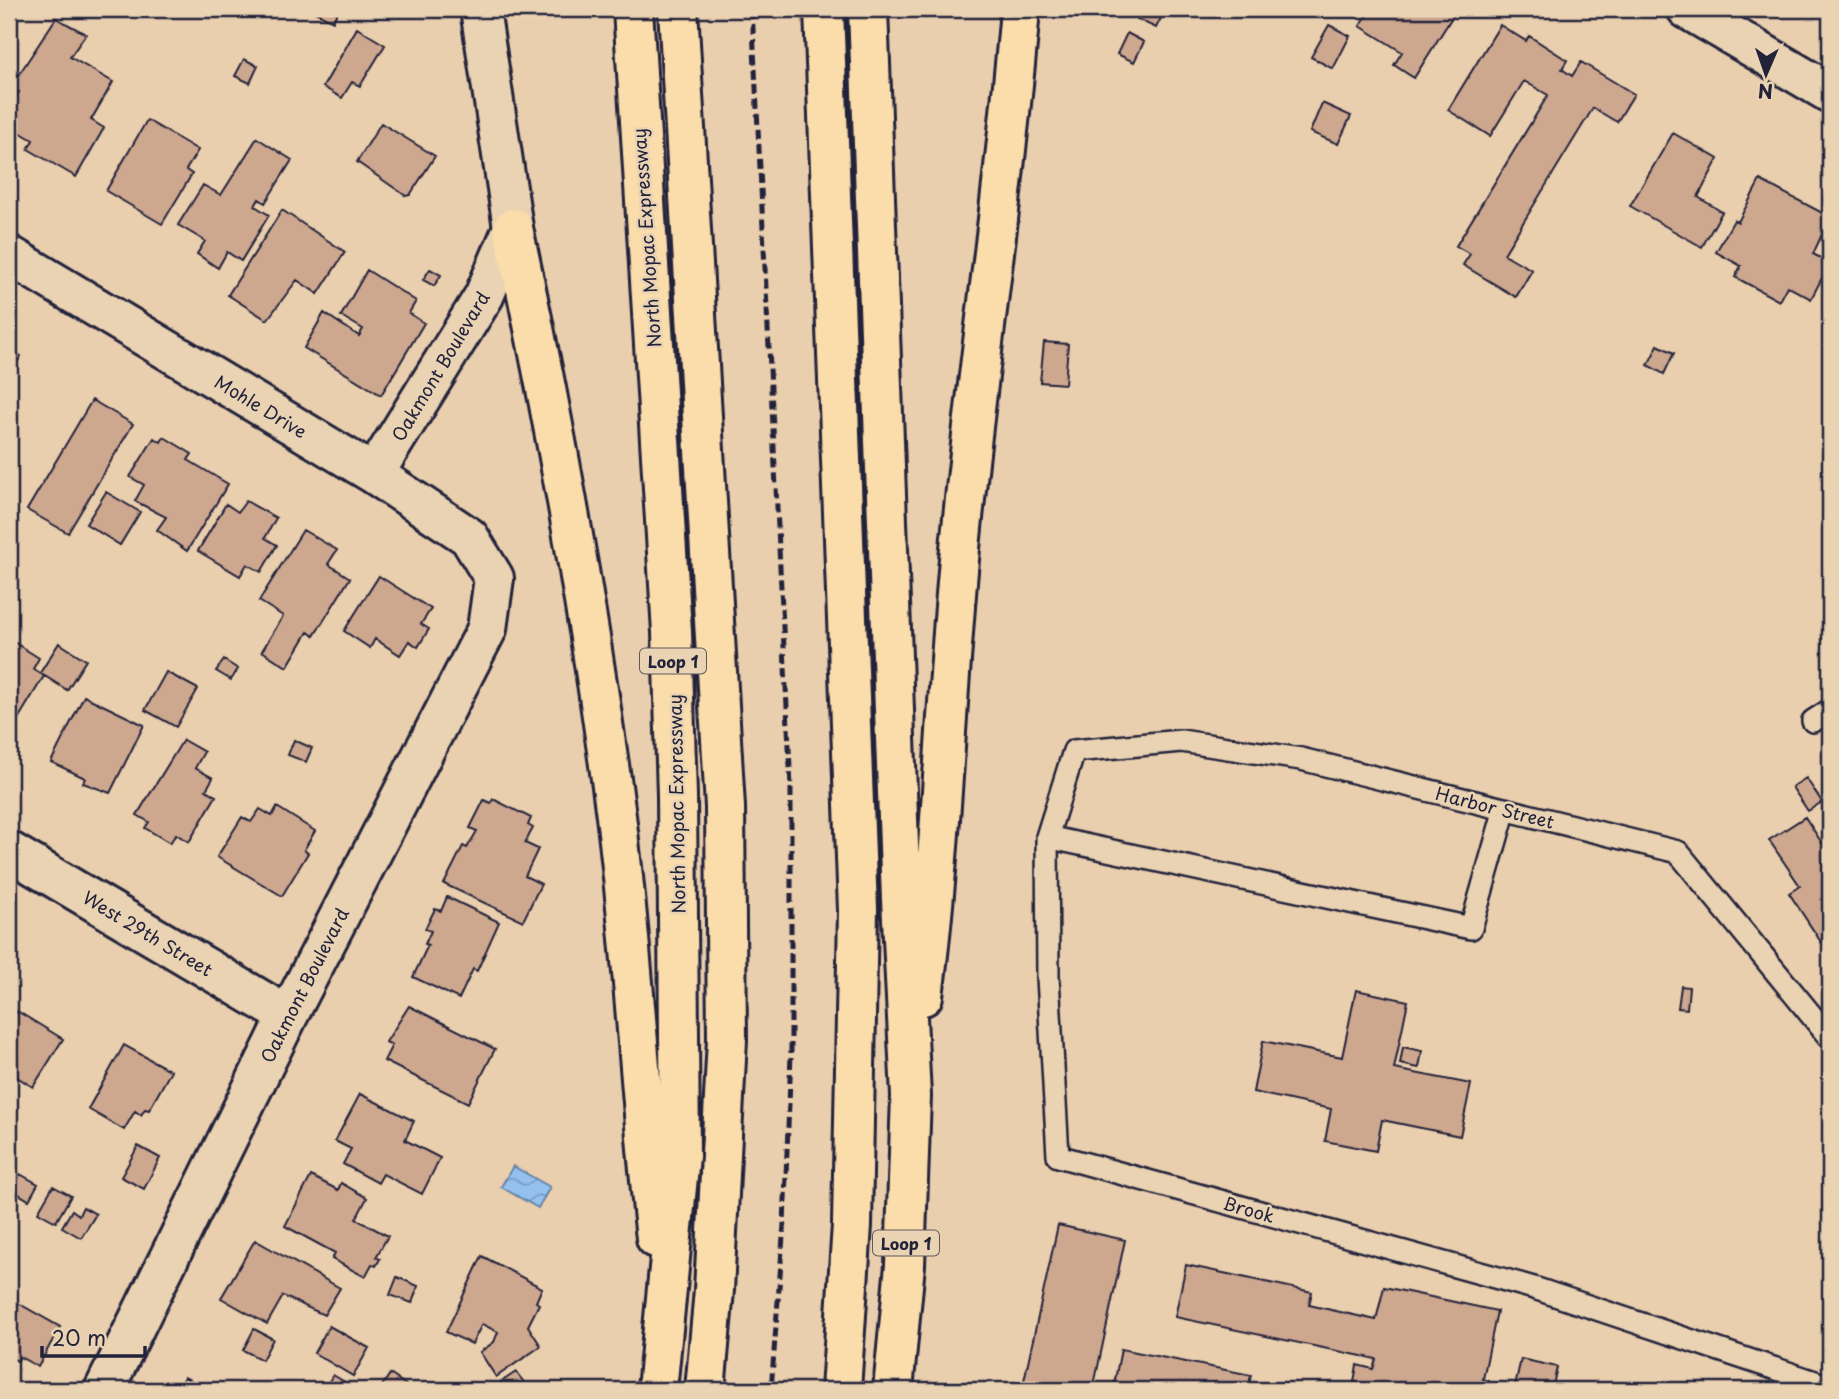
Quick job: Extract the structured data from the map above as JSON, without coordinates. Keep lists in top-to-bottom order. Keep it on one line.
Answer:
{"streets":{"highway":["North Mopac Expressway","Loop 1"],"street":["Oakmont Boulevard","Mohle Drive","West 29th Street"],"lane":["Harbor Street","Brook"]},"crossings":[["Oakmont Boulevard","Mohle Drive"],["Oakmont Boulevard","West 29th Street"],["Harbor Street","Brook"]],"scale_bar":"20 m","north":"bottom"}
